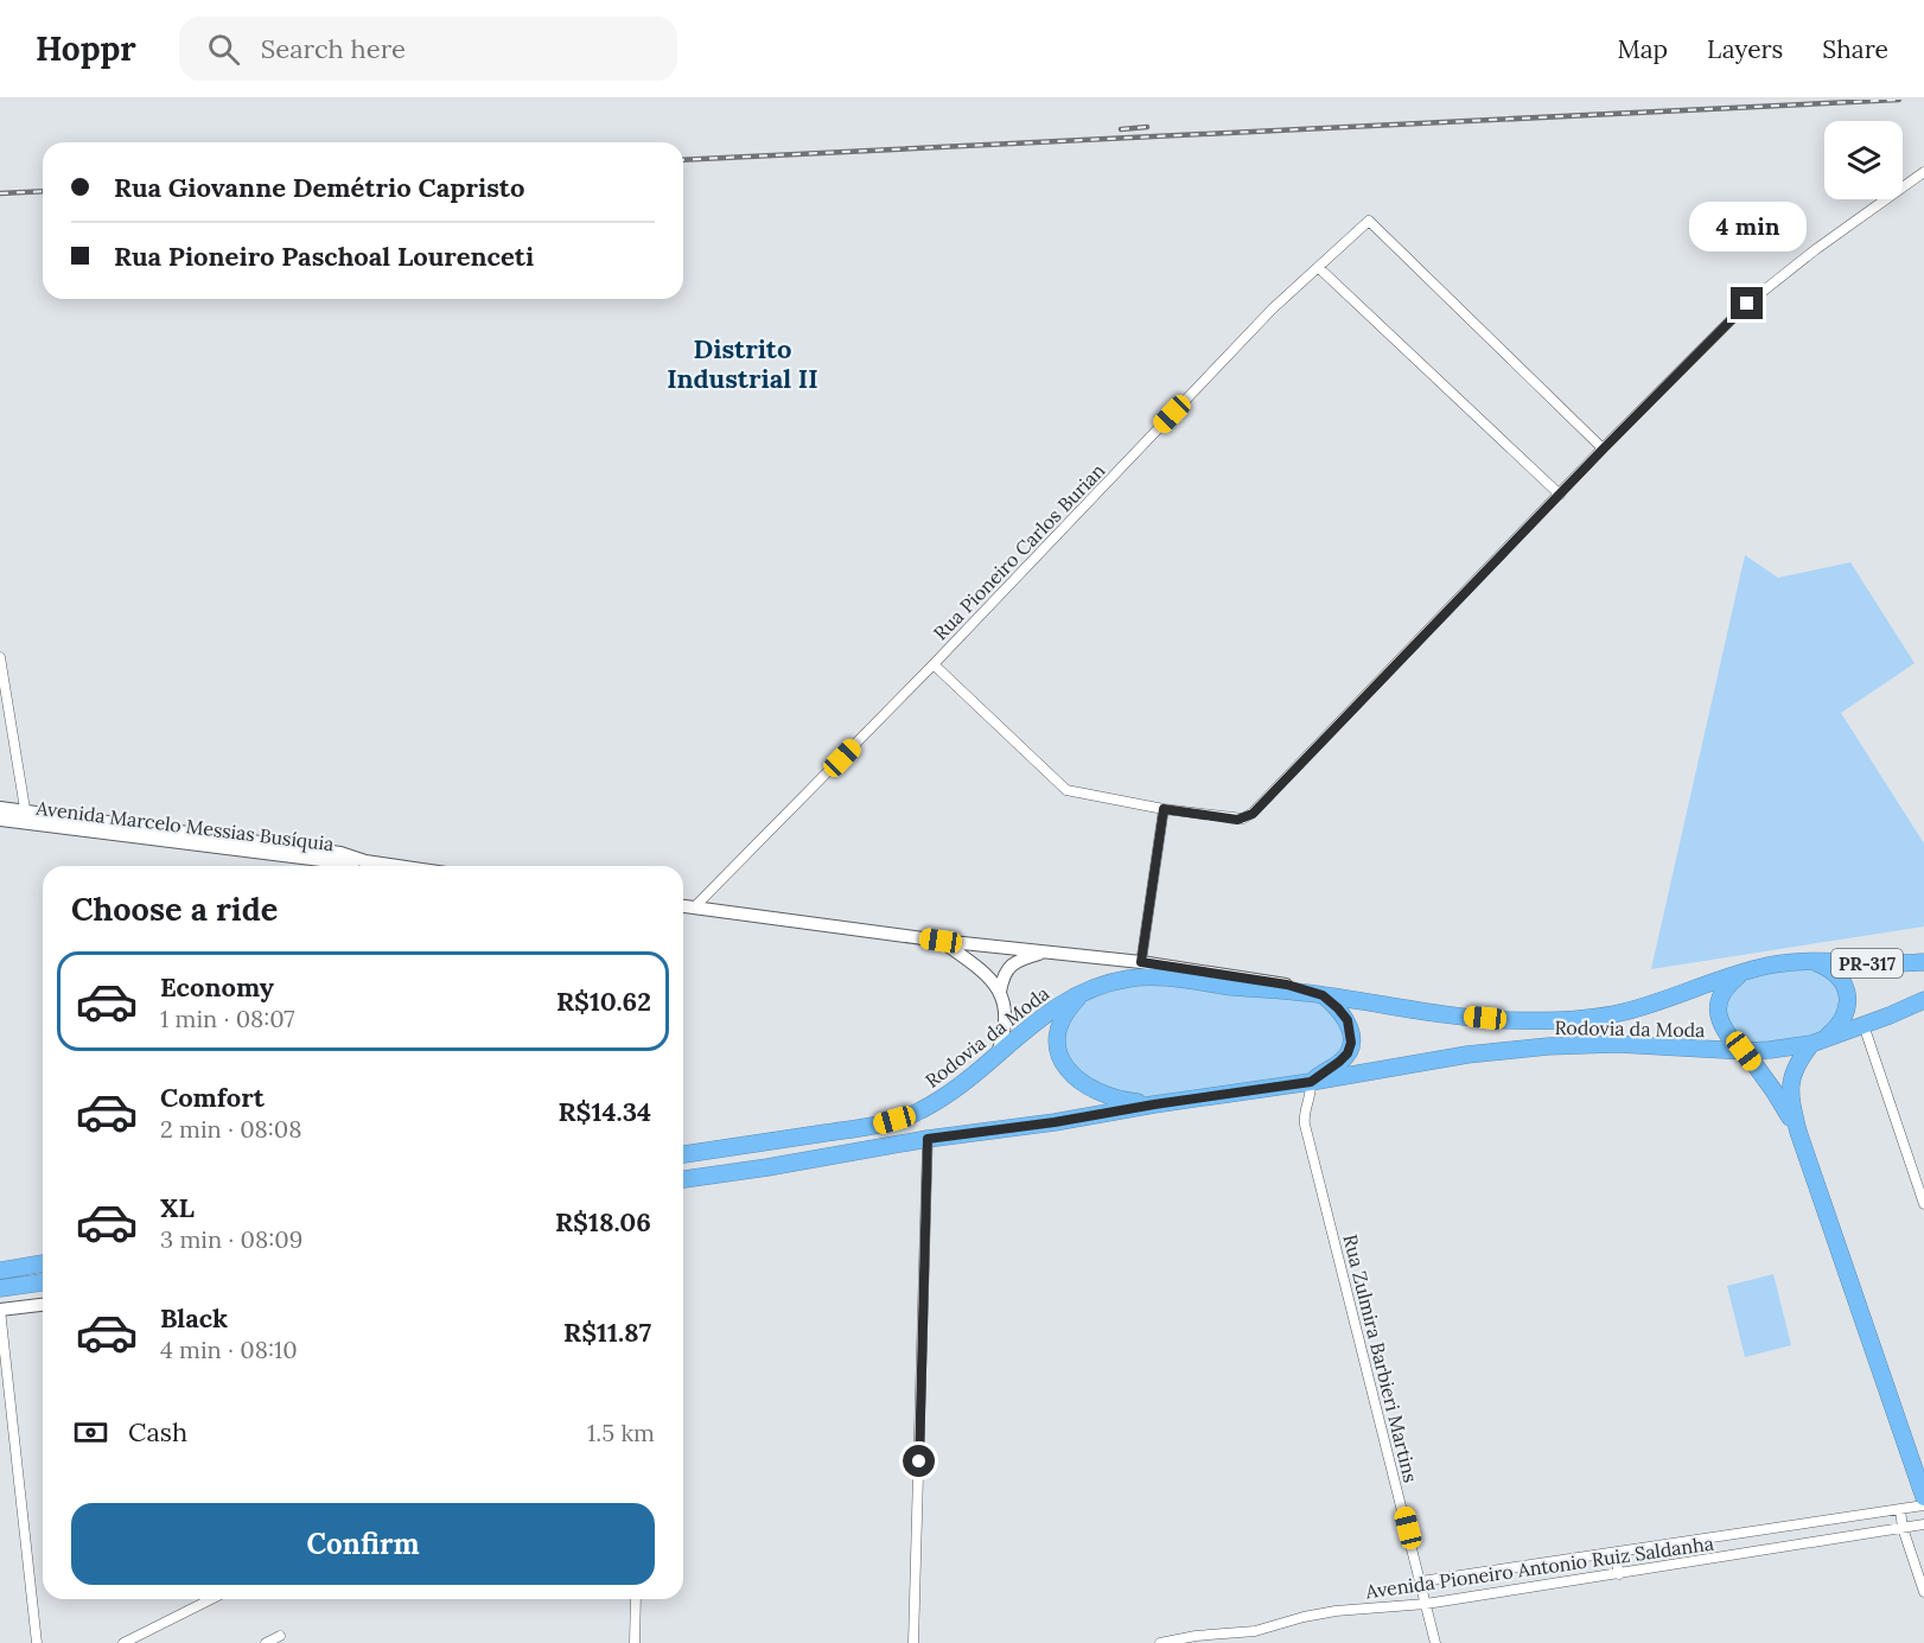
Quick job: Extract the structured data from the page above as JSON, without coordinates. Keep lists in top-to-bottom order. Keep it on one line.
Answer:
{"streets":{"highway":["PR-317","Rodovia da Moda"],"street":["Rua Pioneiro Carlos Burian","Avenida Marcelo Messias Busíquia","Rua Zulmira Barbieri Martins","Avenida Pioneiro Antonio Ruiz Saldanha"]},"crossings":[["PR-317","Rodovia da Moda"],["Rodovia da Moda","Rua Zulmira Barbieri Martins"],["Rua Zulmira Barbieri Martins","Avenida Pioneiro Antonio Ruiz Saldanha"]],"districts":["Distrito Industrial II"],"page":{"header":"Hoppr","search":"Search here","nav":["Map","Layers","Share"],"banner":["Rua Giovanne Demétrio Capristo","Rua Pioneiro Paschoal Lourenceti"],"bubble":"4 min","heading":"Choose a ride","list":[{"name":"Economy","note":"1 min · 08:07","value":"R$10.62"},{"name":"Comfort","note":"2 min · 08:08","value":"R$14.34"},{"name":"XL","note":"3 min · 08:09","value":"R$18.06"},{"name":"Black","note":"4 min · 08:10","value":"R$11.87"}],"pay":["Cash","1.5 km"],"buttons":"Confirm"}}
